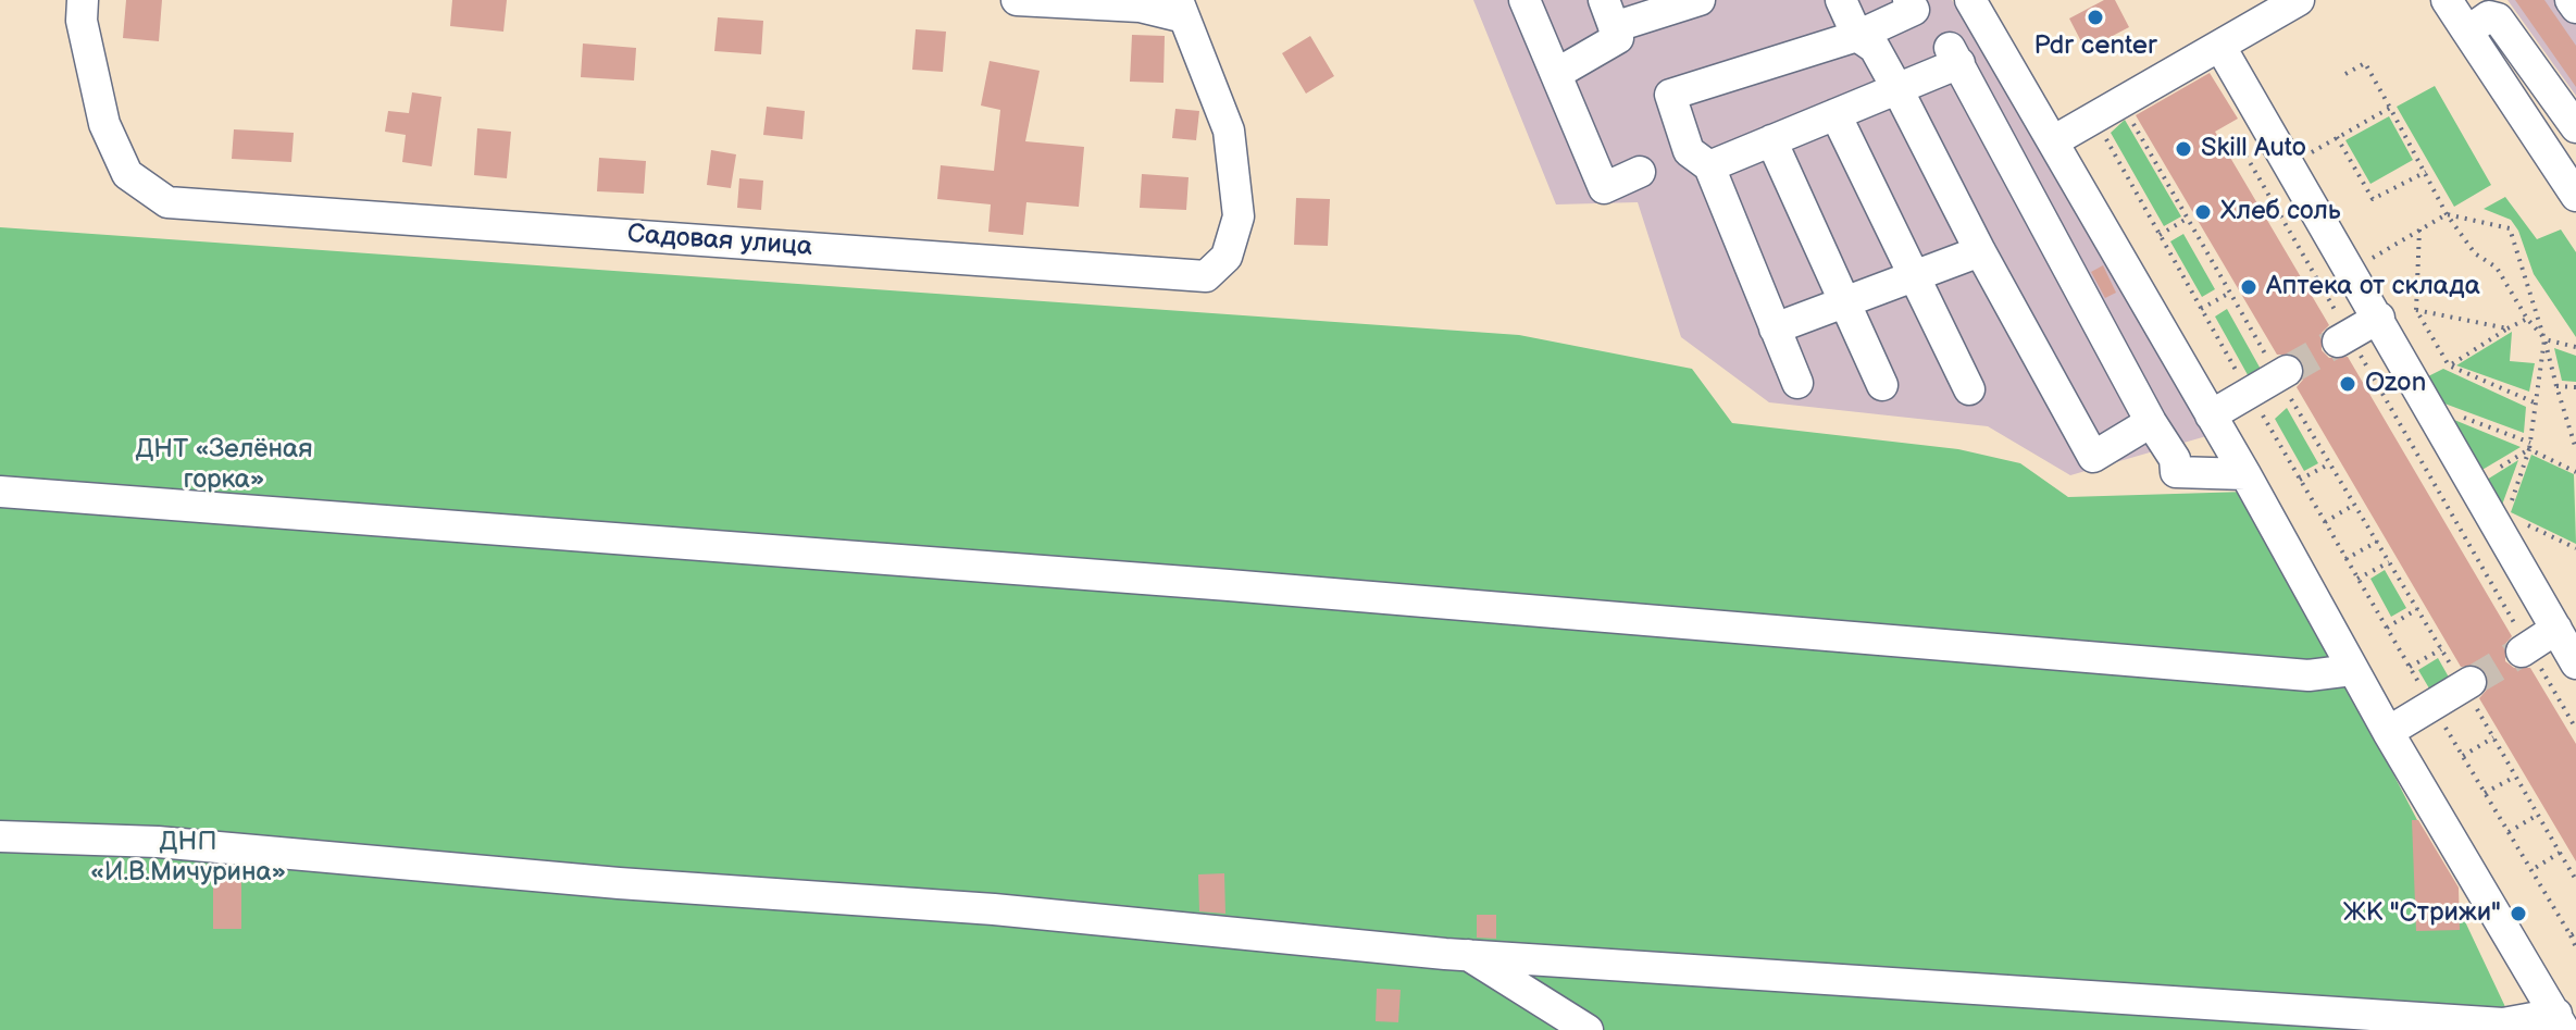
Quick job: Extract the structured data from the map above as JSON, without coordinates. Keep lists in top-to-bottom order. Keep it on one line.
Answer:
{"streets":{"street":["Садовая улица"]},"parks":["ДНТ «Зелёная горка»","ДНП «И.В.Мичурина»"],"places":["Pdr center","Skill Auto","Хлеб соль","Аптека от склада","Ozon","ЖК \"Стрижи\""]}
